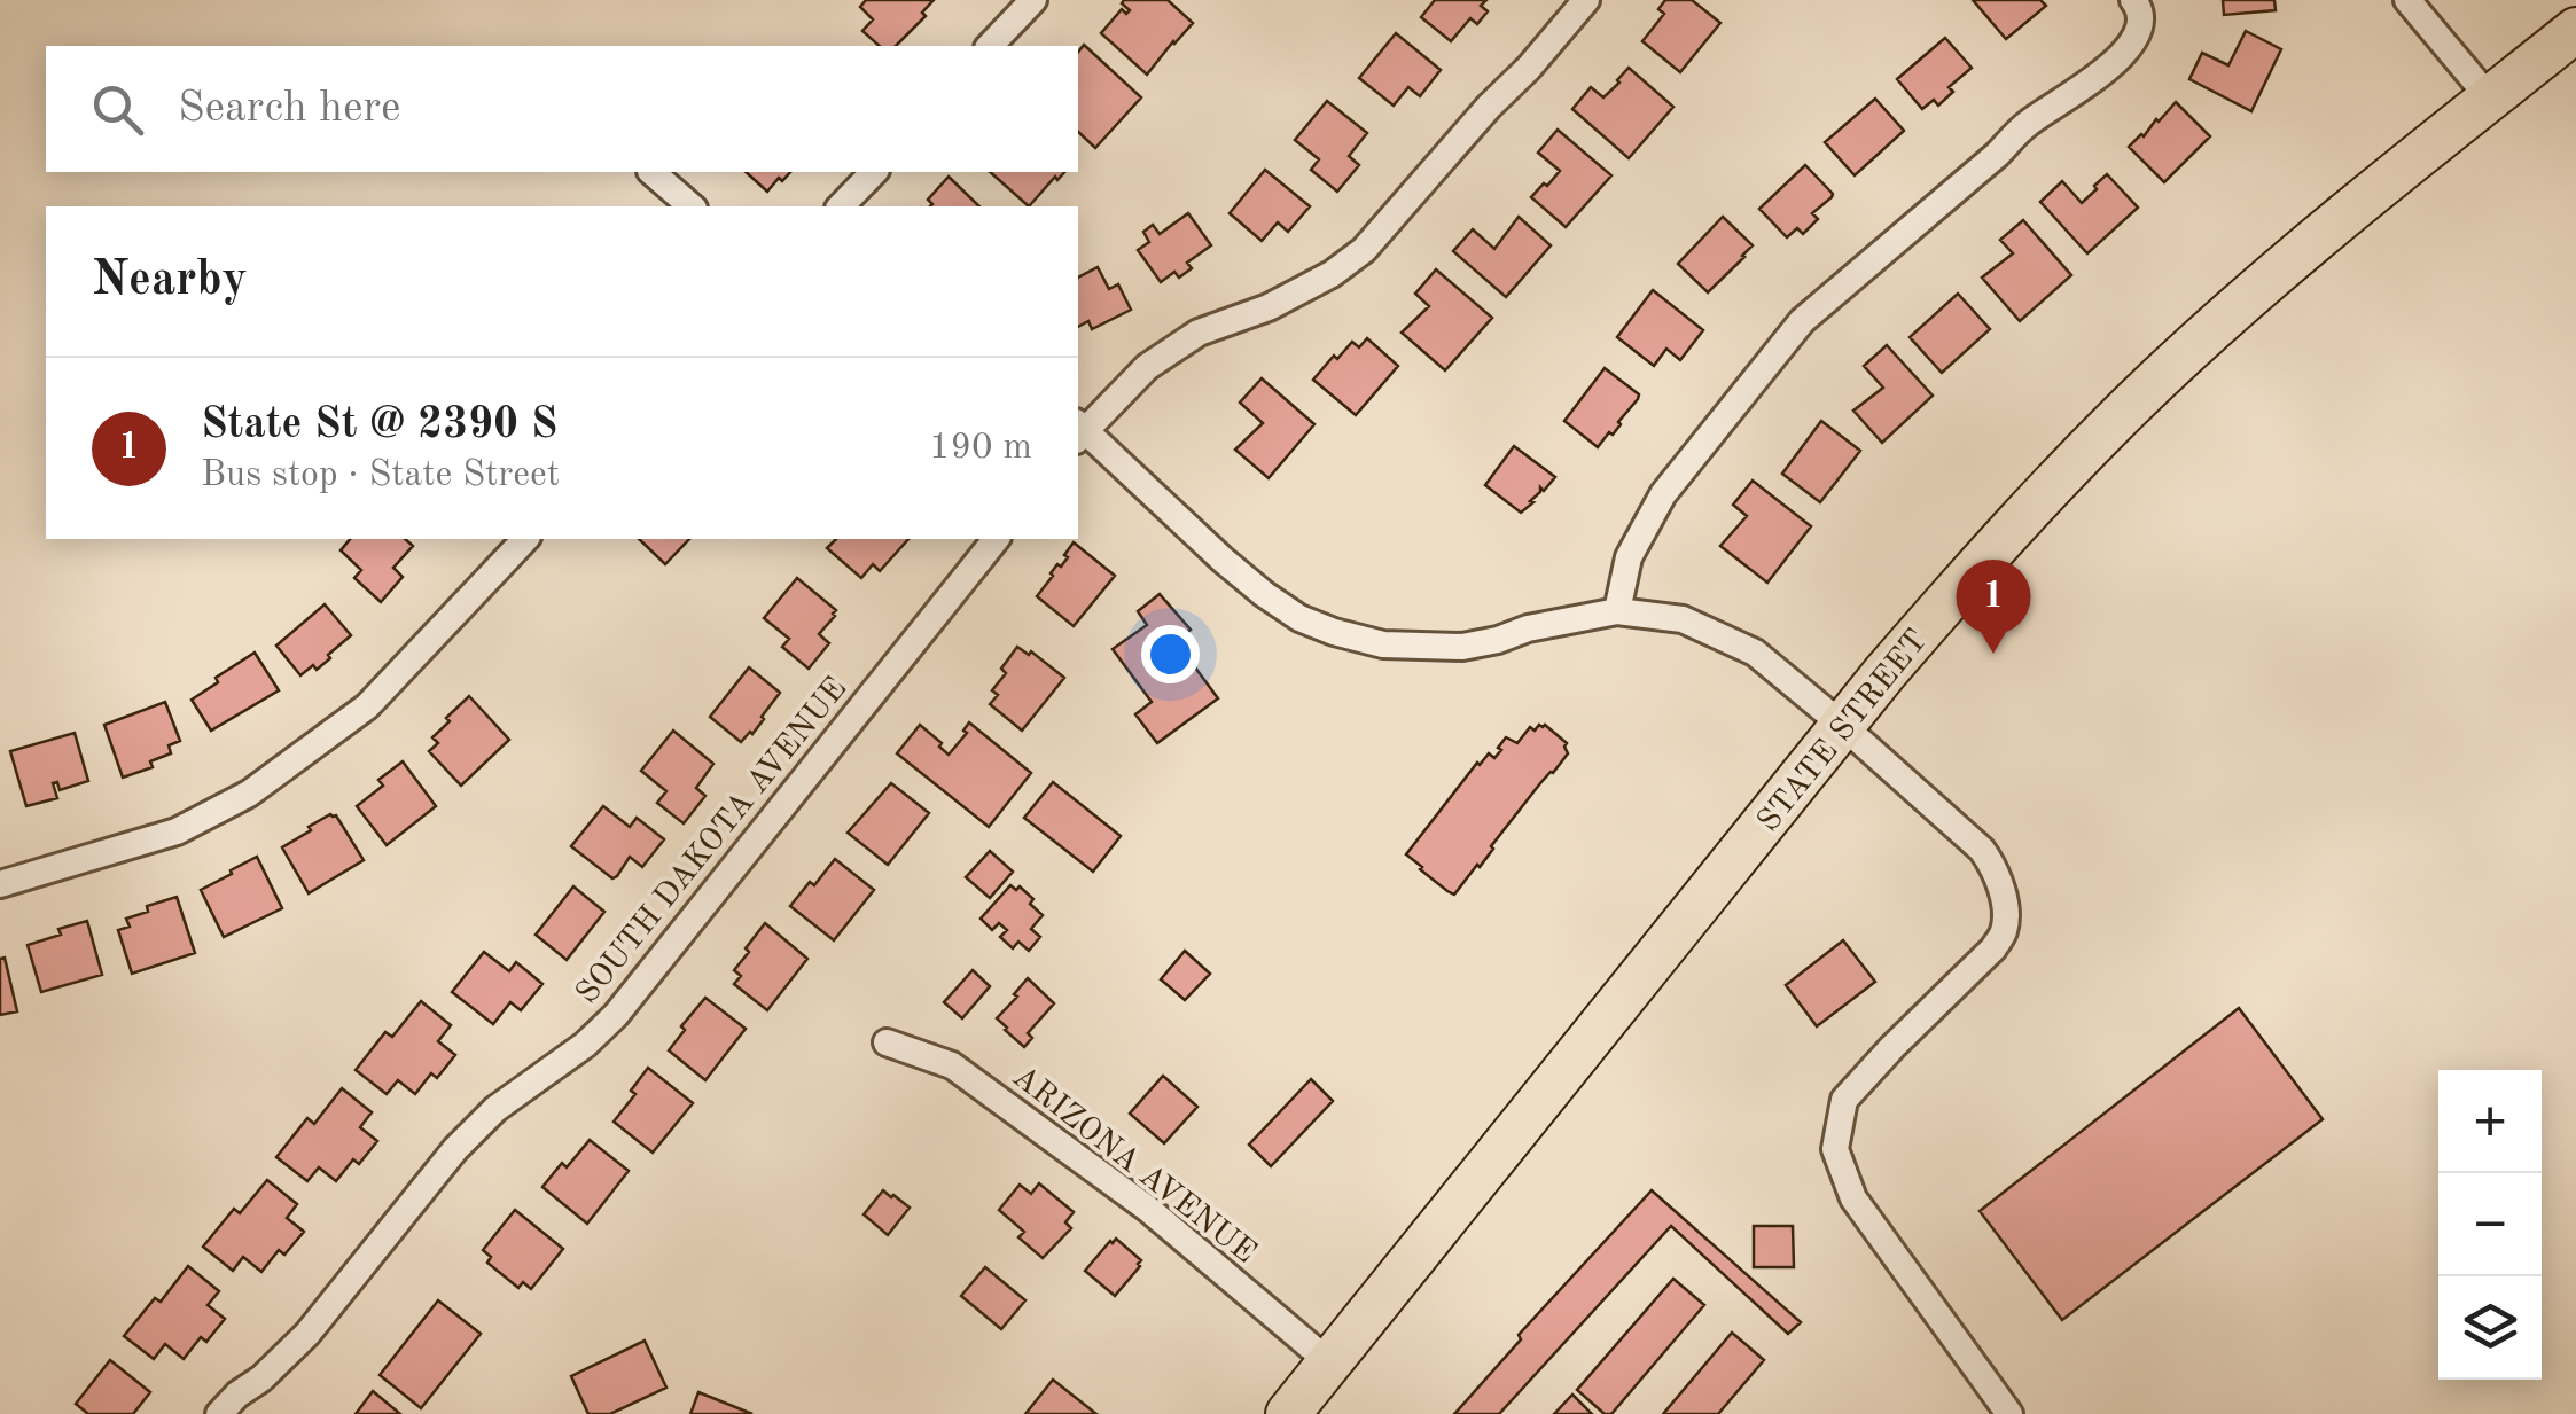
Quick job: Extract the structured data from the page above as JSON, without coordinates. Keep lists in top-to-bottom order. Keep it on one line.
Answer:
{"streets":{"main road":["STATE STREET"],"street":["SOUTH DAKOTA AVENUE","ARIZONA AVENUE"]},"crossings":[["STATE STREET","ARIZONA AVENUE"]],"page":{"search":"Search here","heading":"Nearby","list":[{"mark":"1","name":"State St @ 2390 S","note":"Bus stop · State Street","value":"190 m"}],"pins":"1","map_buttons":["+","−"]}}
